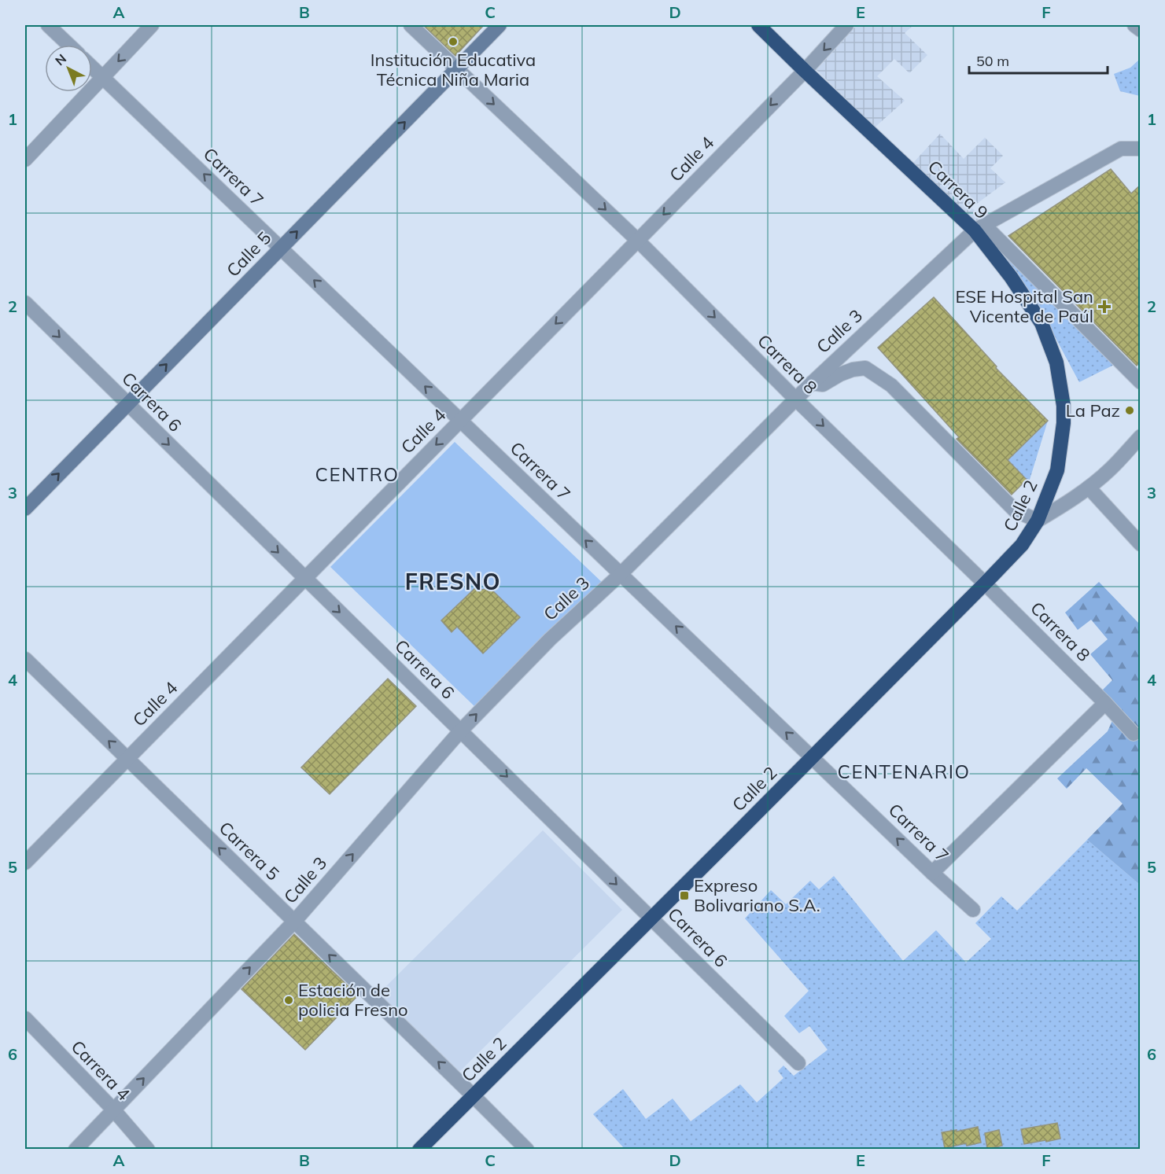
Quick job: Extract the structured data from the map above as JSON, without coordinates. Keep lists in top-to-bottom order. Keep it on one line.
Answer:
{"streets":{"highway":["Carrera 9","Calle 2"],"street":["Calle 4","Carrera 7","Calle 5","Calle 3","Carrera 8","Carrera 6","Carrera 5","Carrera 4"]},"crossings":[["Calle 4","Carrera 7"],["Calle 4","Carrera 9"],["Calle 4","Carrera 8"],["Calle 4","Carrera 6"],["Calle 4","Carrera 5"],["Carrera 7","Calle 5"],["Carrera 7","Calle 3"],["Carrera 7","Calle 2"],["Carrera 9","Calle 3"],["Carrera 9","Calle 2"],["Calle 5","Carrera 8"],["Calle 5","Carrera 6"],["Calle 3","Carrera 8"],["Calle 3","Carrera 6"],["Calle 3","Carrera 5"],["Calle 3","Carrera 4"],["Carrera 8","Calle 2"],["Carrera 6","Calle 2"],["Calle 2","Carrera 5"]],"one_way":["Calle 4","Carrera 7","Calle 5","Calle 3","Carrera 8","Carrera 6","Carrera 5"],"districts":["CENTRO","FRESNO","CENTENARIO"],"places":{"other":["Institución Educativa Técnica Niña Maria","La Paz","Estación de policia Fresno"],"health":["ESE Hospital San Vicente de Paúl"],"transit":["Expreso Bolivariano S.A."]},"scale_bar":"50 m","north":"top left","grid":{"columns":["A","B","C","D","E","F"],"rows":["1","2","3","4","5","6"]}}
